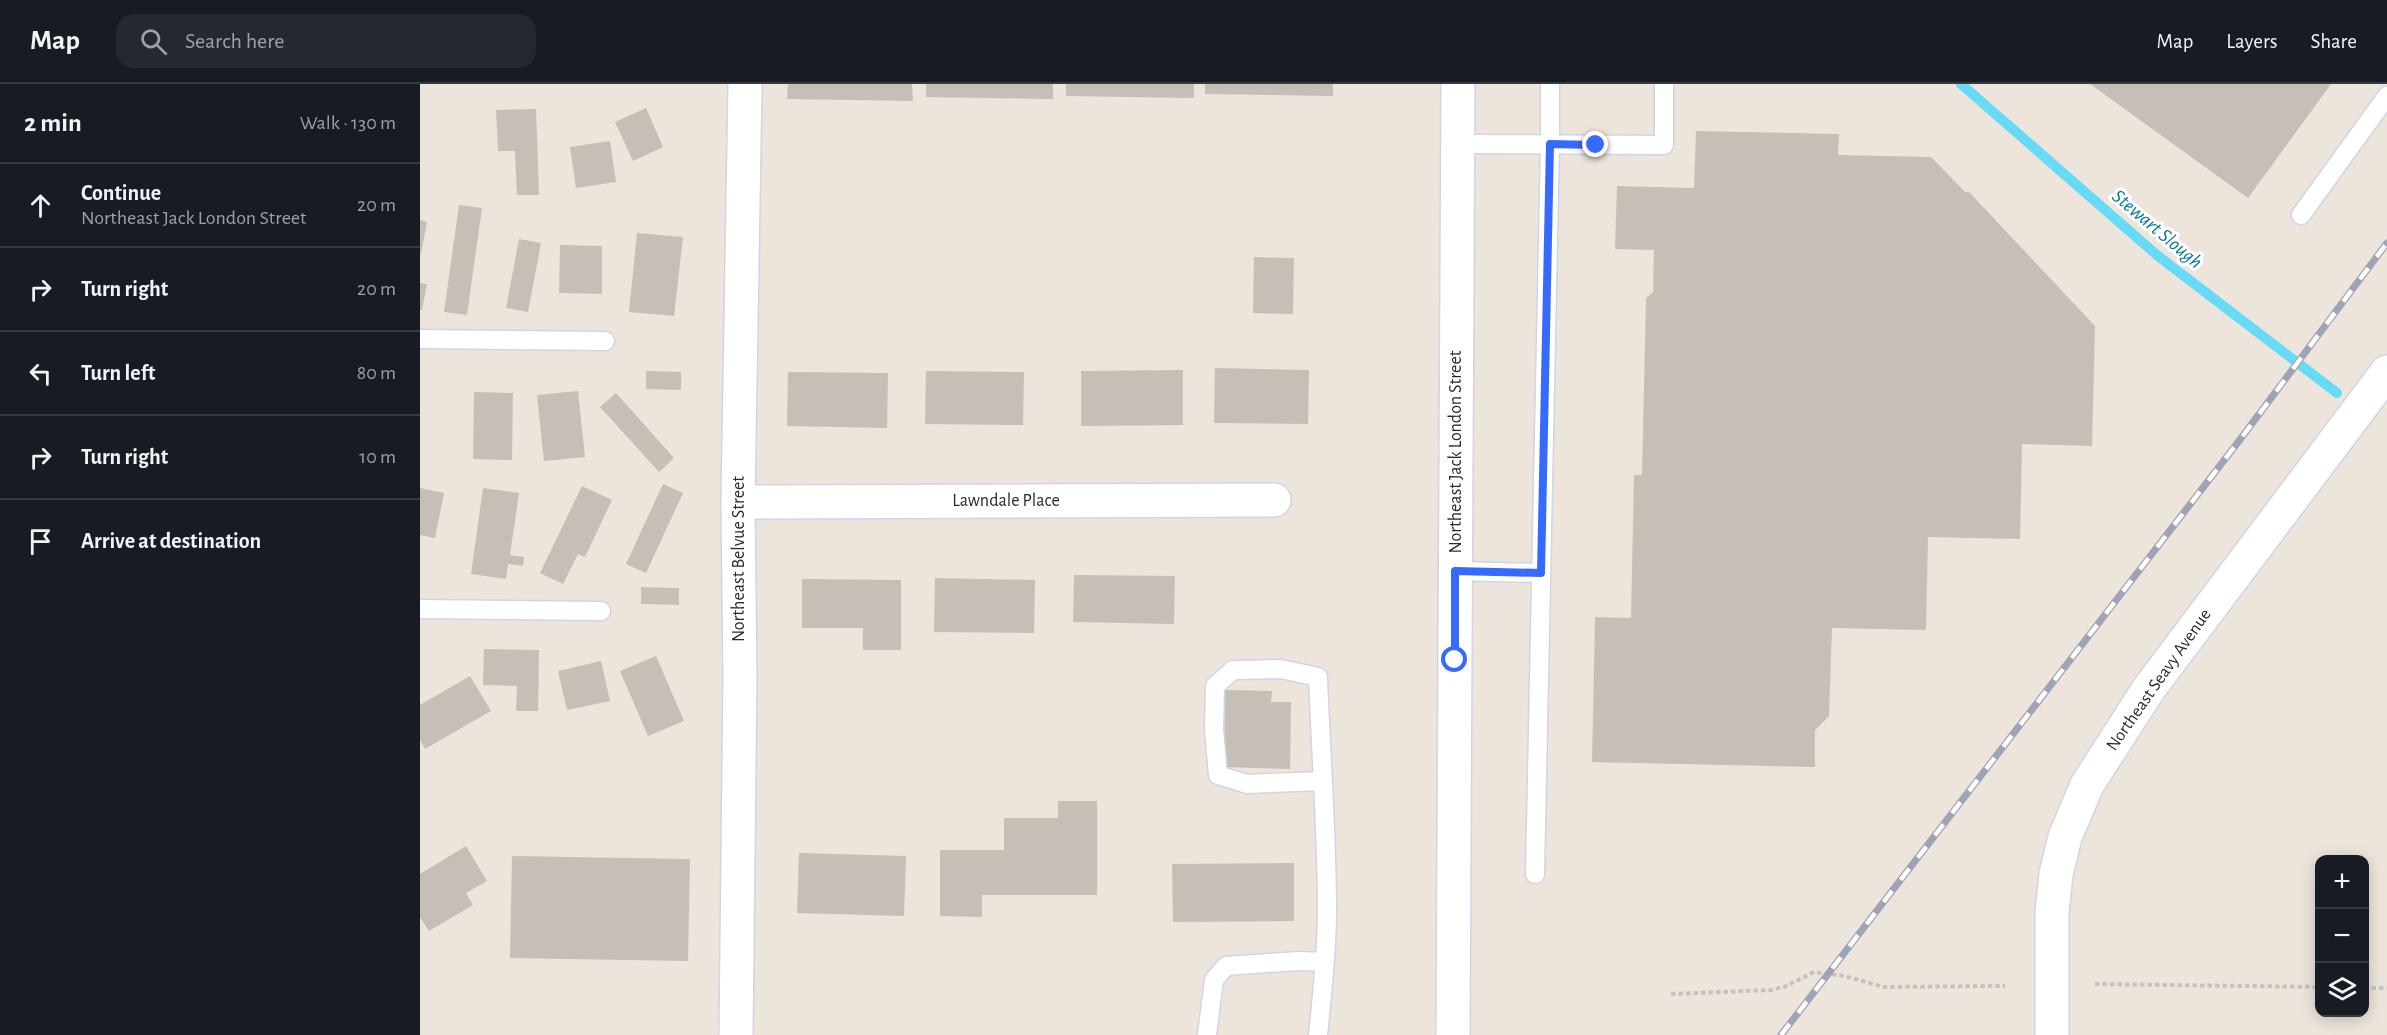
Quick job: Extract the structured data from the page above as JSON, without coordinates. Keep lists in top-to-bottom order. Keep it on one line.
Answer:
{"streets":{"street":["Northeast Jack London Street","Lawndale Place","Northeast Belvue Street","Northeast Seavy Avenue"]},"crossings":[["Lawndale Place","Northeast Belvue Street"]],"water":["Stewart Slough"],"page":{"header":"Map","search":"Search here","nav":["Map","Layers","Share"],"heading":["2 min","Walk · 130 m"],"list":[["Continue","Northeast Jack London Street","20 m"],["Turn right","20 m"],["Turn left","80 m"],["Turn right","10 m"],"Arrive at destination"],"map_buttons":["+","−"]}}
